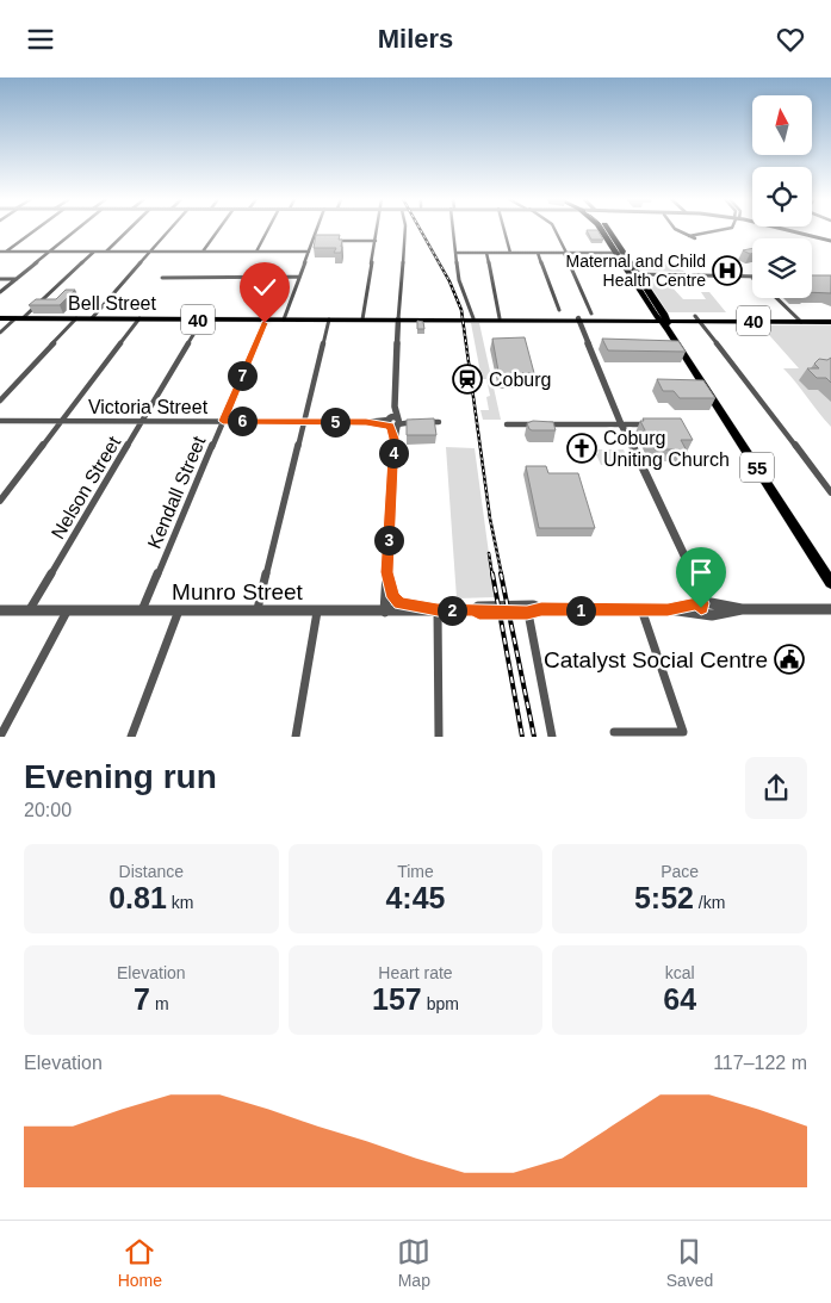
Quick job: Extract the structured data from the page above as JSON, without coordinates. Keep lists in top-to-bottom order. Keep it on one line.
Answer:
{"streets":{"highway":["Bell Street","40","55"],"street":["Victoria Street","Nelson Street","Kendall Street","Munro Street"]},"crossings":[["Bell Street","55"],["Bell Street","Nelson Street"],["Bell Street","Kendall Street"],["Victoria Street","Nelson Street"],["Victoria Street","Kendall Street"],["Nelson Street","Munro Street"],["Kendall Street","Munro Street"]],"places":{"hospital":["Maternal and Child Health Centre"],"station":["Coburg"],"church":["Coburg Uniting Church"],"public building":["Catalyst Social Centre"]},"north":"top","page":{"header":"Milers","pins":["7","6","5","4","3","1","2"],"heading":["Evening run","20:00"],"stats":[["Distance","0.81 km"],["Time","4:45"],["Pace","5:52 /km"],["Elevation","7 m"],["Heart rate","157 bpm"],["kcal","64"]],"chart":["Elevation","117–122 m"],"tabs":["Home","Map","Saved"]}}
